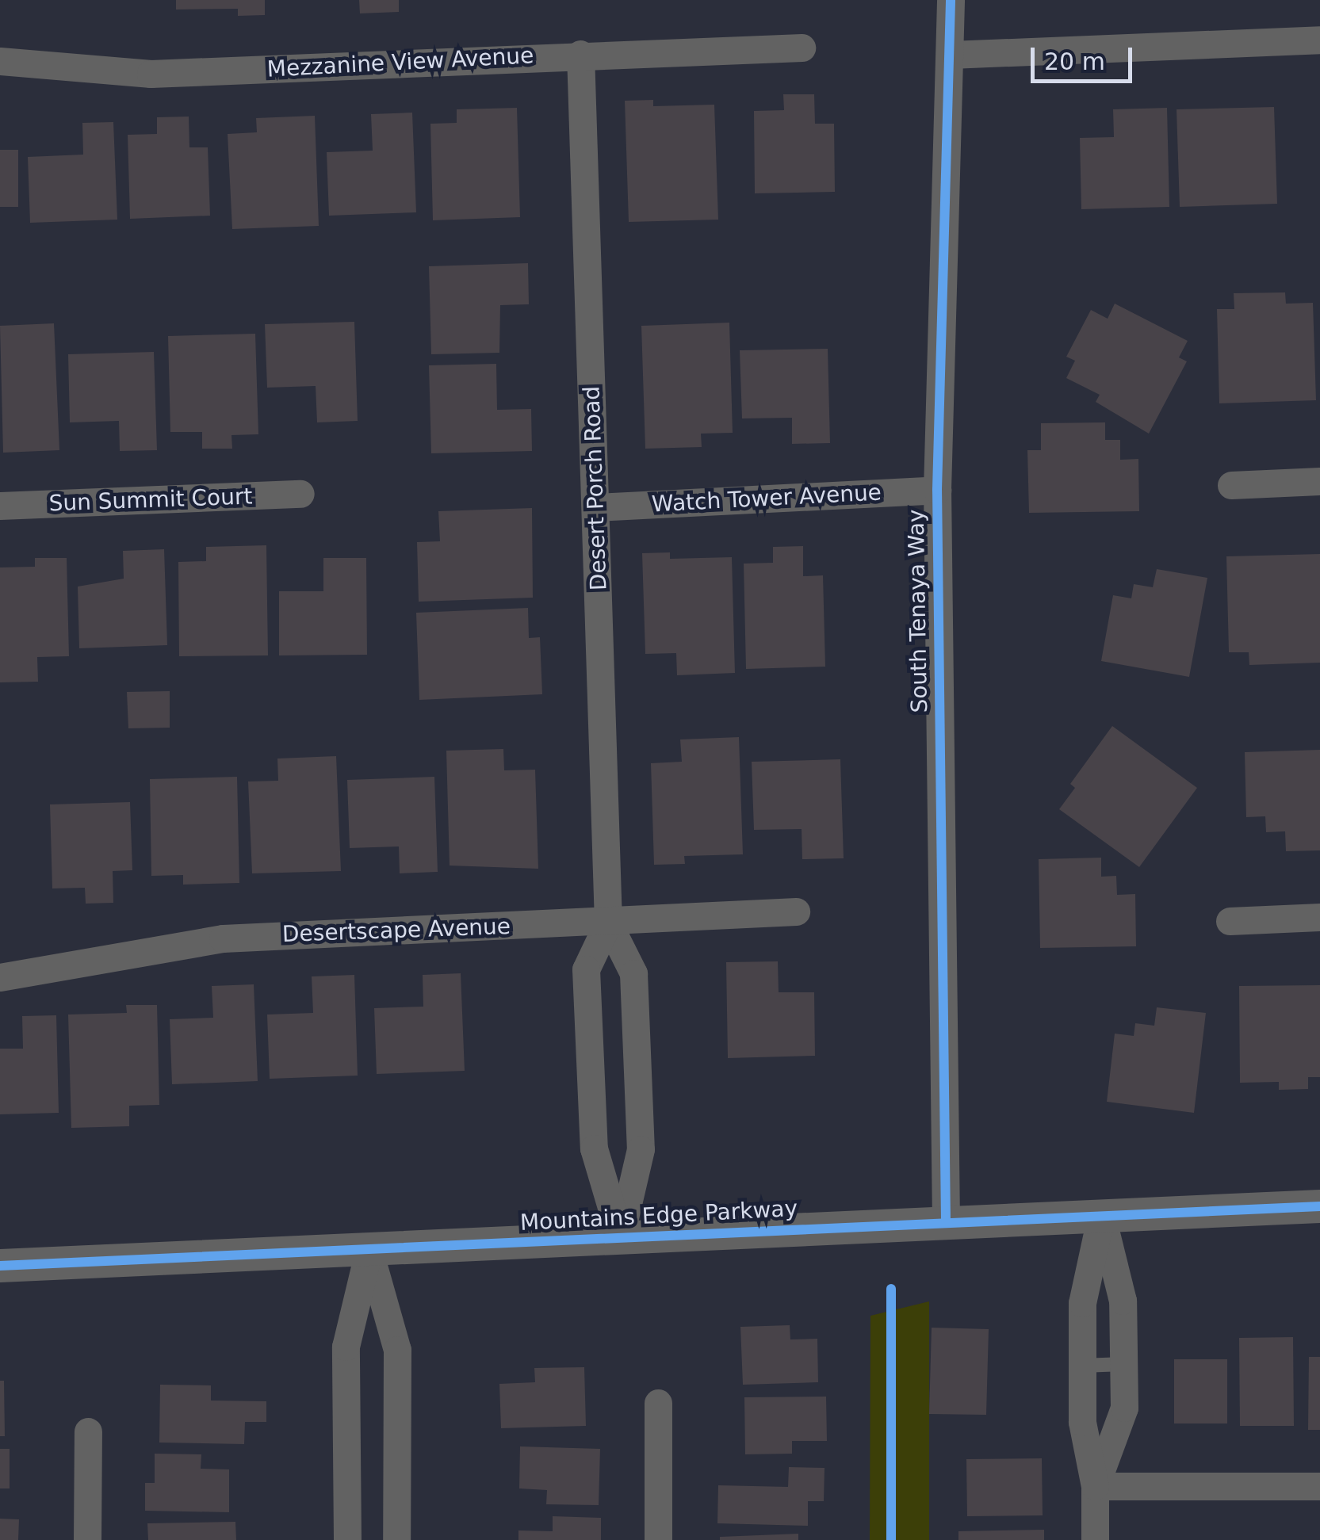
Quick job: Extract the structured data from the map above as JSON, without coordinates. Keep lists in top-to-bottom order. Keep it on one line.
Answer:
{"streets":{"street":["Mezzanine View Avenue","Desert Porch Road","Watch Tower Avenue","Sun Summit Court","South Tenaya Way","Desertscape Avenue","Mountains Edge Parkway"]},"crossings":[["Mezzanine View Avenue","Desert Porch Road"],["Desert Porch Road","Watch Tower Avenue"],["Desert Porch Road","Desertscape Avenue"],["Desert Porch Road","Mountains Edge Parkway"],["Watch Tower Avenue","South Tenaya Way"],["South Tenaya Way","Mountains Edge Parkway"]],"scale_bar":"20 m"}
